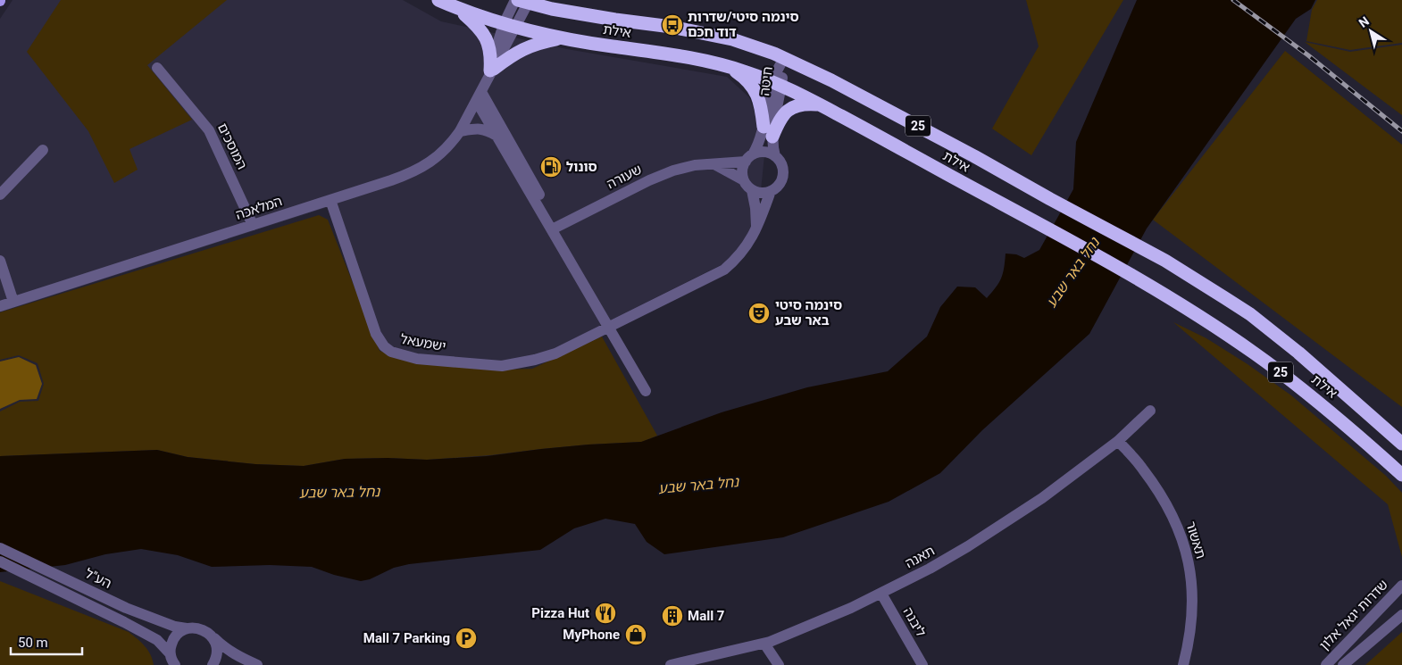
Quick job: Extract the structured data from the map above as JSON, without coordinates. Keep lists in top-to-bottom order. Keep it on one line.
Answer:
{"streets":{"highway":["אילת","25"],"street":["חיטה","המוסכים","שעורה","המלאכה","ישמעאל","תאשור","תאנה","הע\"ל","שדרות יגאל אלון","ליבנה"]},"crossings":[["אילת","חיטה"],["אילת","המלאכה"],["חיטה","שעורה"],["חיטה","ישמעאל"],["המוסכים","המלאכה"],["המלאכה","ישמעאל"],["תאשור","תאנה"],["תאנה","ליבנה"]],"water":["נחל באר שבע"],"places":{"bus stop":["סינמה סיטי/שדרות דוד חכם"],"fuel station":["סונול"],"theatre":["סינמה סיטי באר שבע"],"restaurant":["Pizza Hut"],"building":["Mall 7"],"shop":["MyPhone"],"parking":["Mall 7 Parking"]},"scale_bar":"50 m","north":"top left"}
